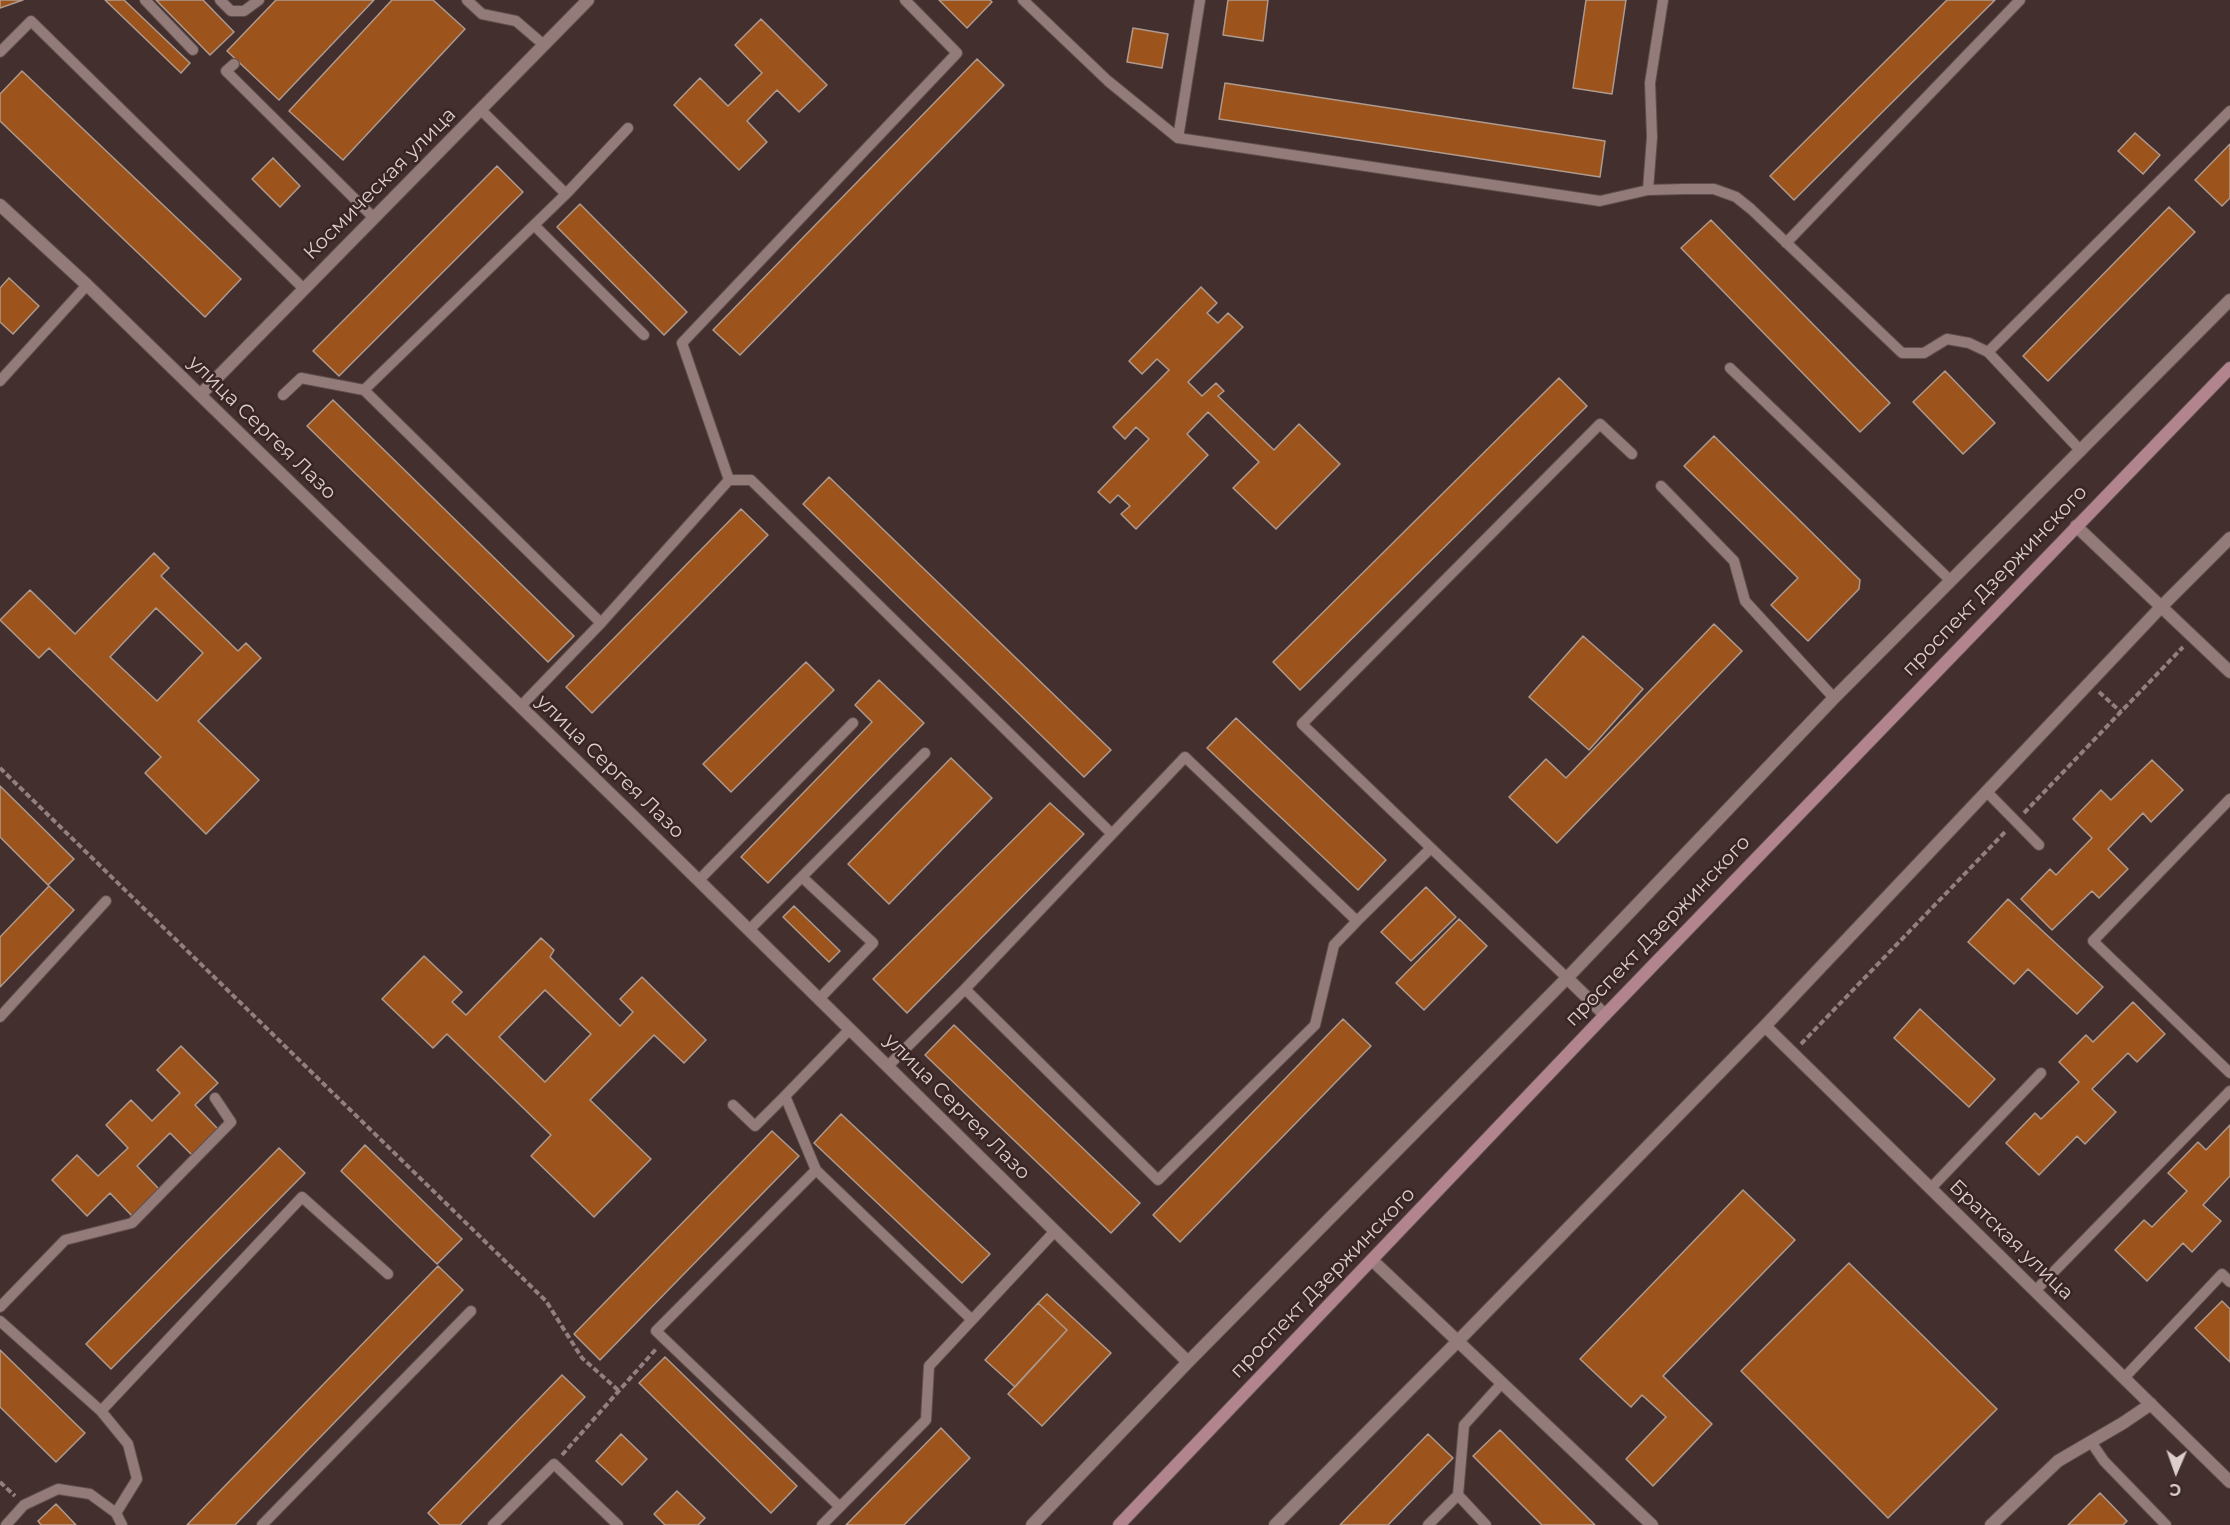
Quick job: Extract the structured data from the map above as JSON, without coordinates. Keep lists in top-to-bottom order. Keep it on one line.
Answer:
{"streets":{"main road":["проспект Дзержинского"],"street":["Космическая улица","улица Сергея Лазо","Братская улица"]},"crossings":[["Космическая улица","улица Сергея Лазо"]],"north":"bottom"}
